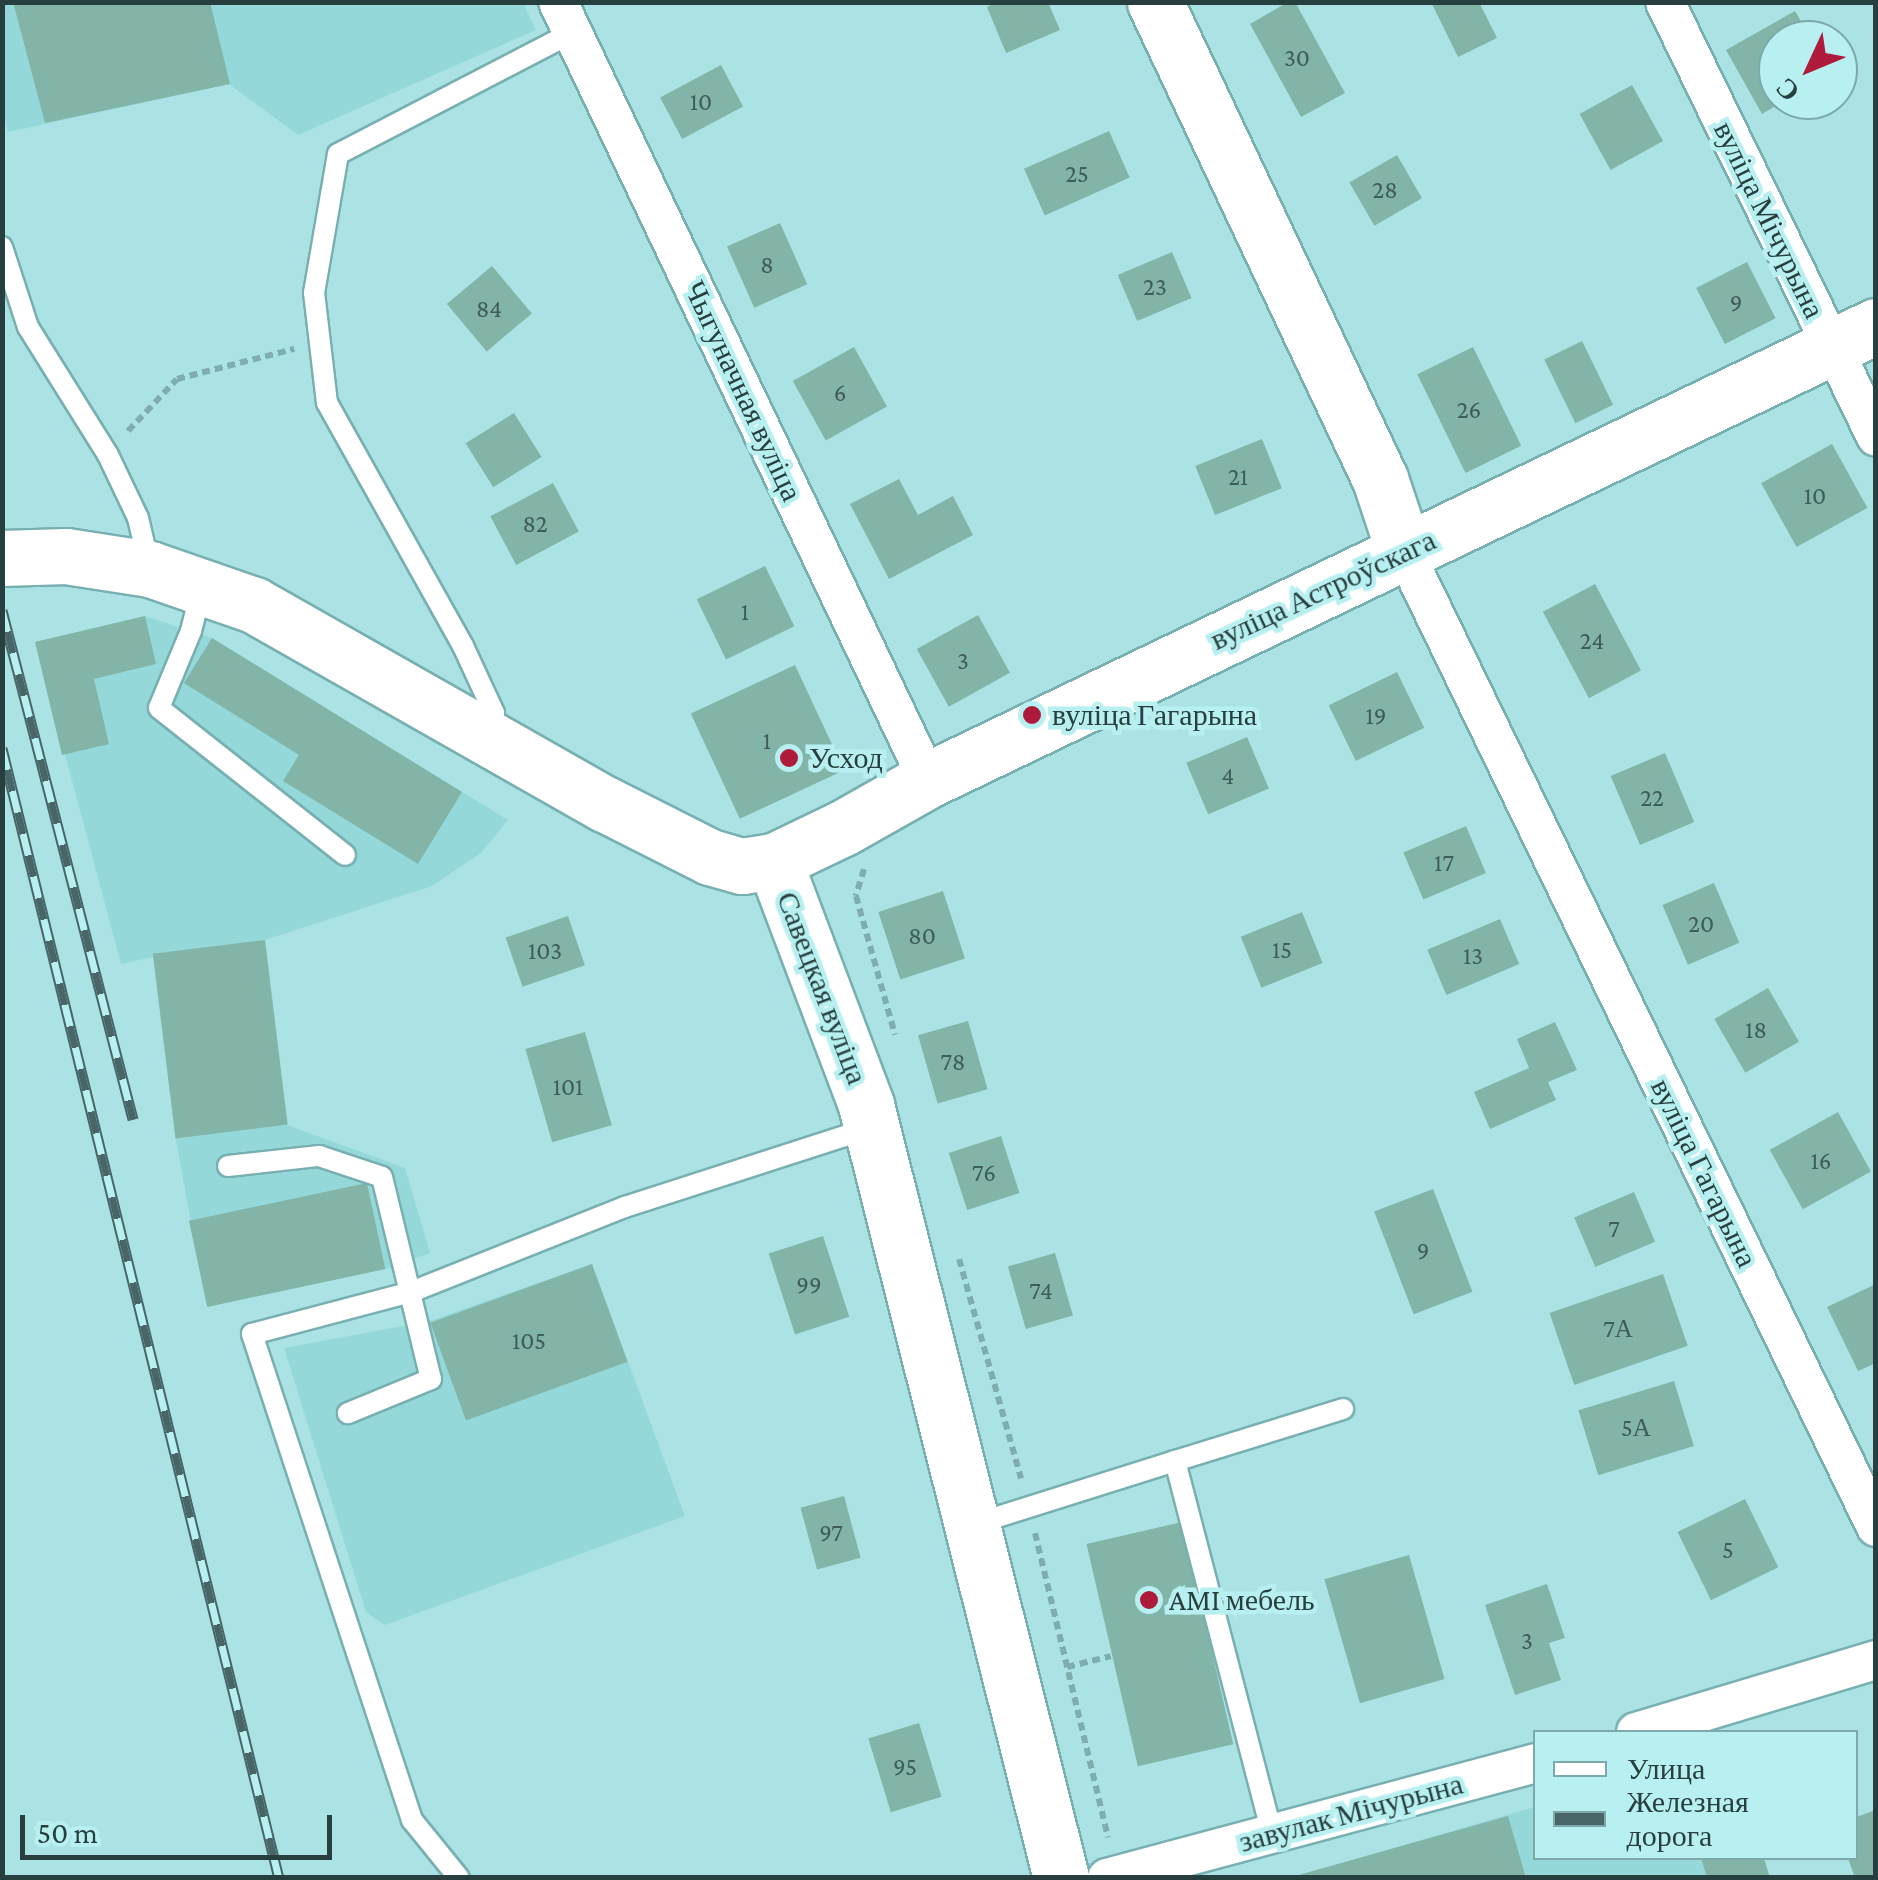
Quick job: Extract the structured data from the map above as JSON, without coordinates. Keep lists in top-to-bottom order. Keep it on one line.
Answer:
{"streets":{"main road":["вуліца Астроўскага","Савецкая вуліца","вуліца Гагарына"],"street":["вуліца Мічурына","Чыгуначная вуліца","завулак Мічурына"]},"crossings":[["вуліца Мічурына","вуліца Астроўскага"],["Чыгуначная вуліца","вуліца Астроўскага"],["вуліца Астроўскага","Савецкая вуліца"],["вуліца Астроўскага","вуліца Гагарына"]],"places":["вуліца Гагарына","Усход","AMI мебель"],"house_numbers":["30","10","25","28","8","23","9","84","6","26","21","10","82","1","24","3","19","1","4","22","17","20","80","15","103","13","18","78","101","16","76","7","9","99","74","7А","105","5А","97","5","3","95"],"legend":["Улица","Железная дорога"],"scale_bar":"50 m","north":"bottom left"}
